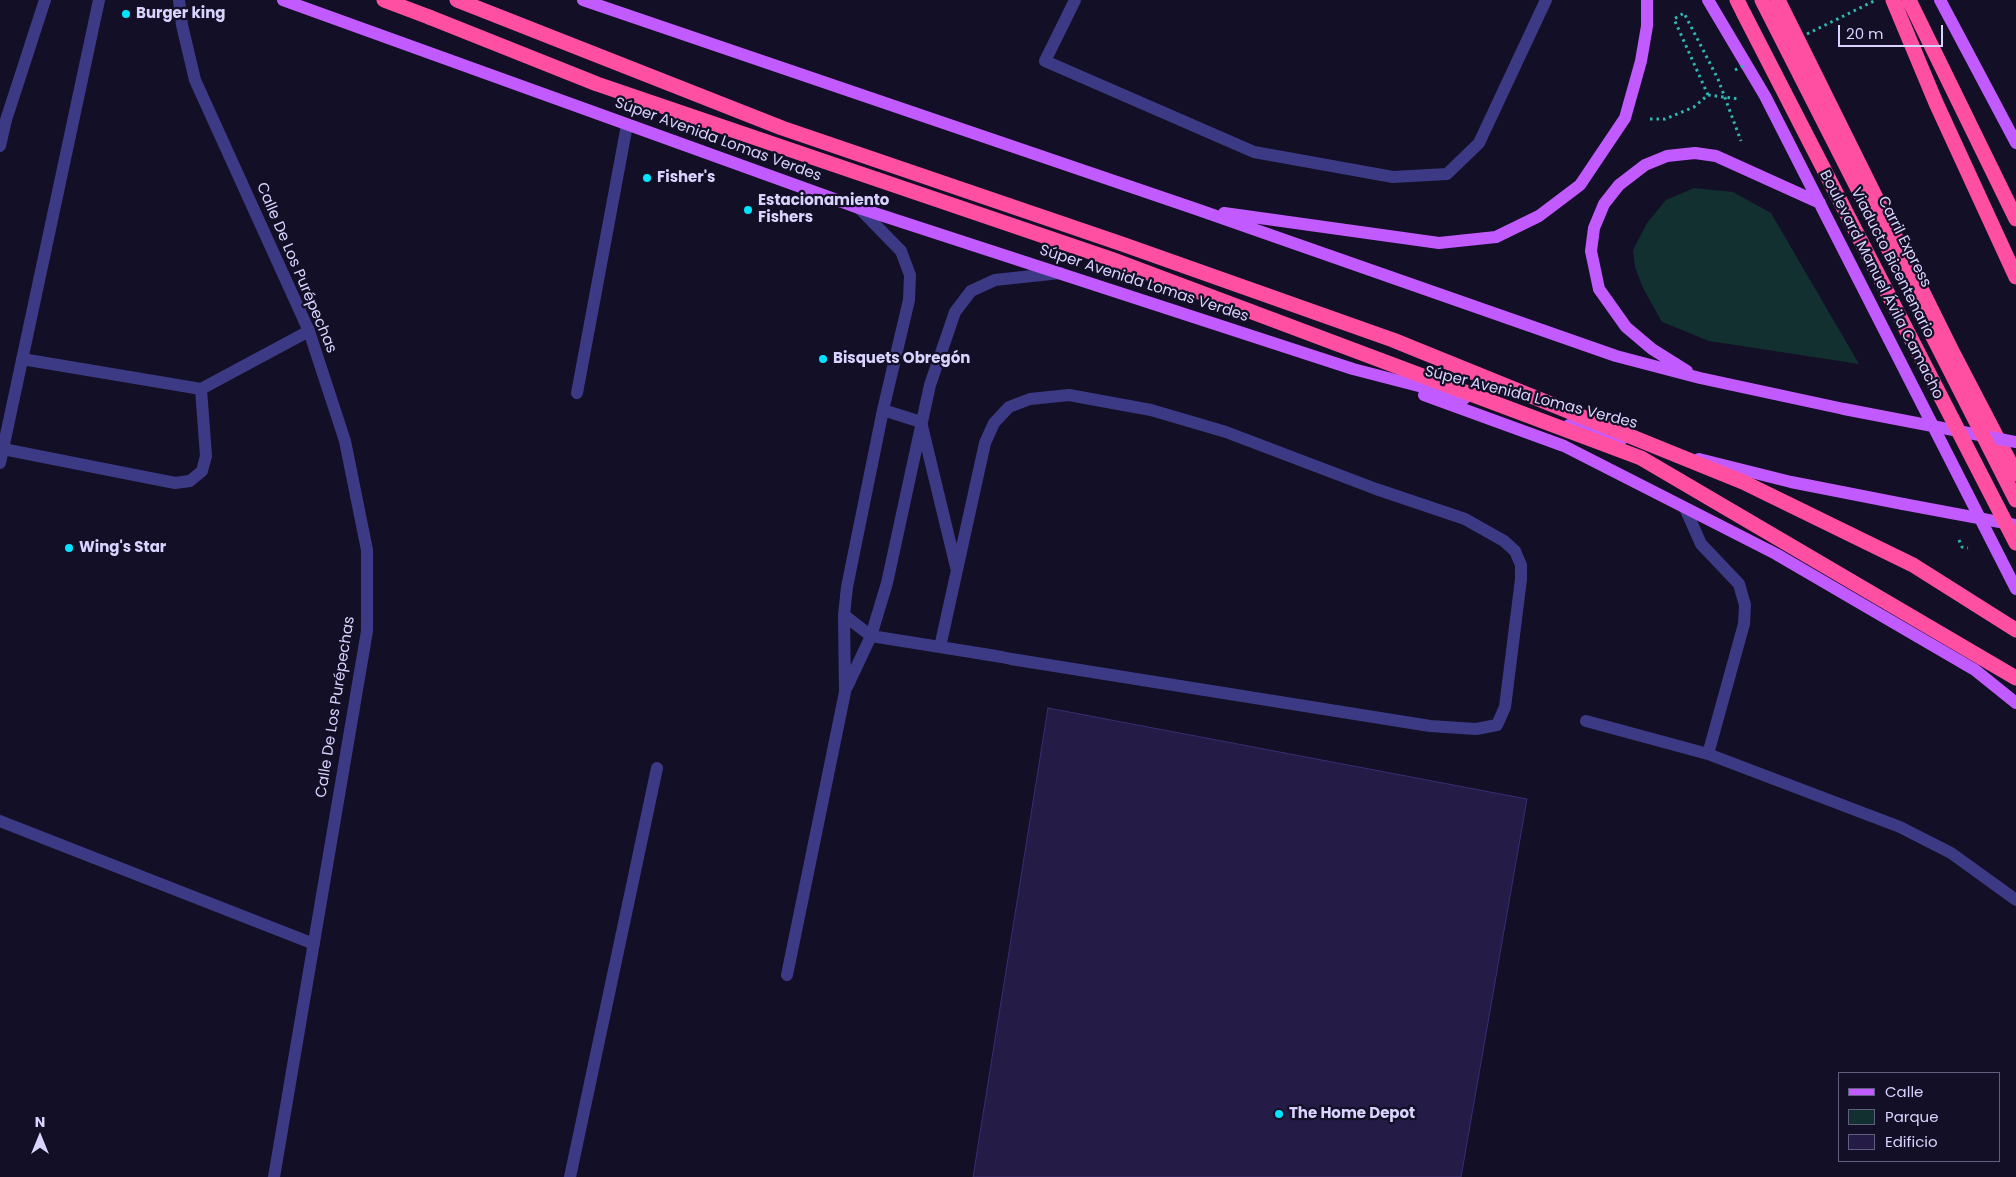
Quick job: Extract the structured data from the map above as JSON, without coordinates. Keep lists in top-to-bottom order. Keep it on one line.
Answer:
{"streets":{"highway":["Carril Express","Viaducto Bicentenario"],"main road":["Súper Avenida Lomas Verdes","Boulevard Manuel Ávila Camacho"],"street":["Calle De Los Purépechas"]},"places":["Burger king","Fisher's","Estacionamiento Fishers","Bisquets Obregón","Wing's Star","The Home Depot"],"legend":["Calle","Parque","Edificio"],"scale_bar":"20 m","north":"top"}
